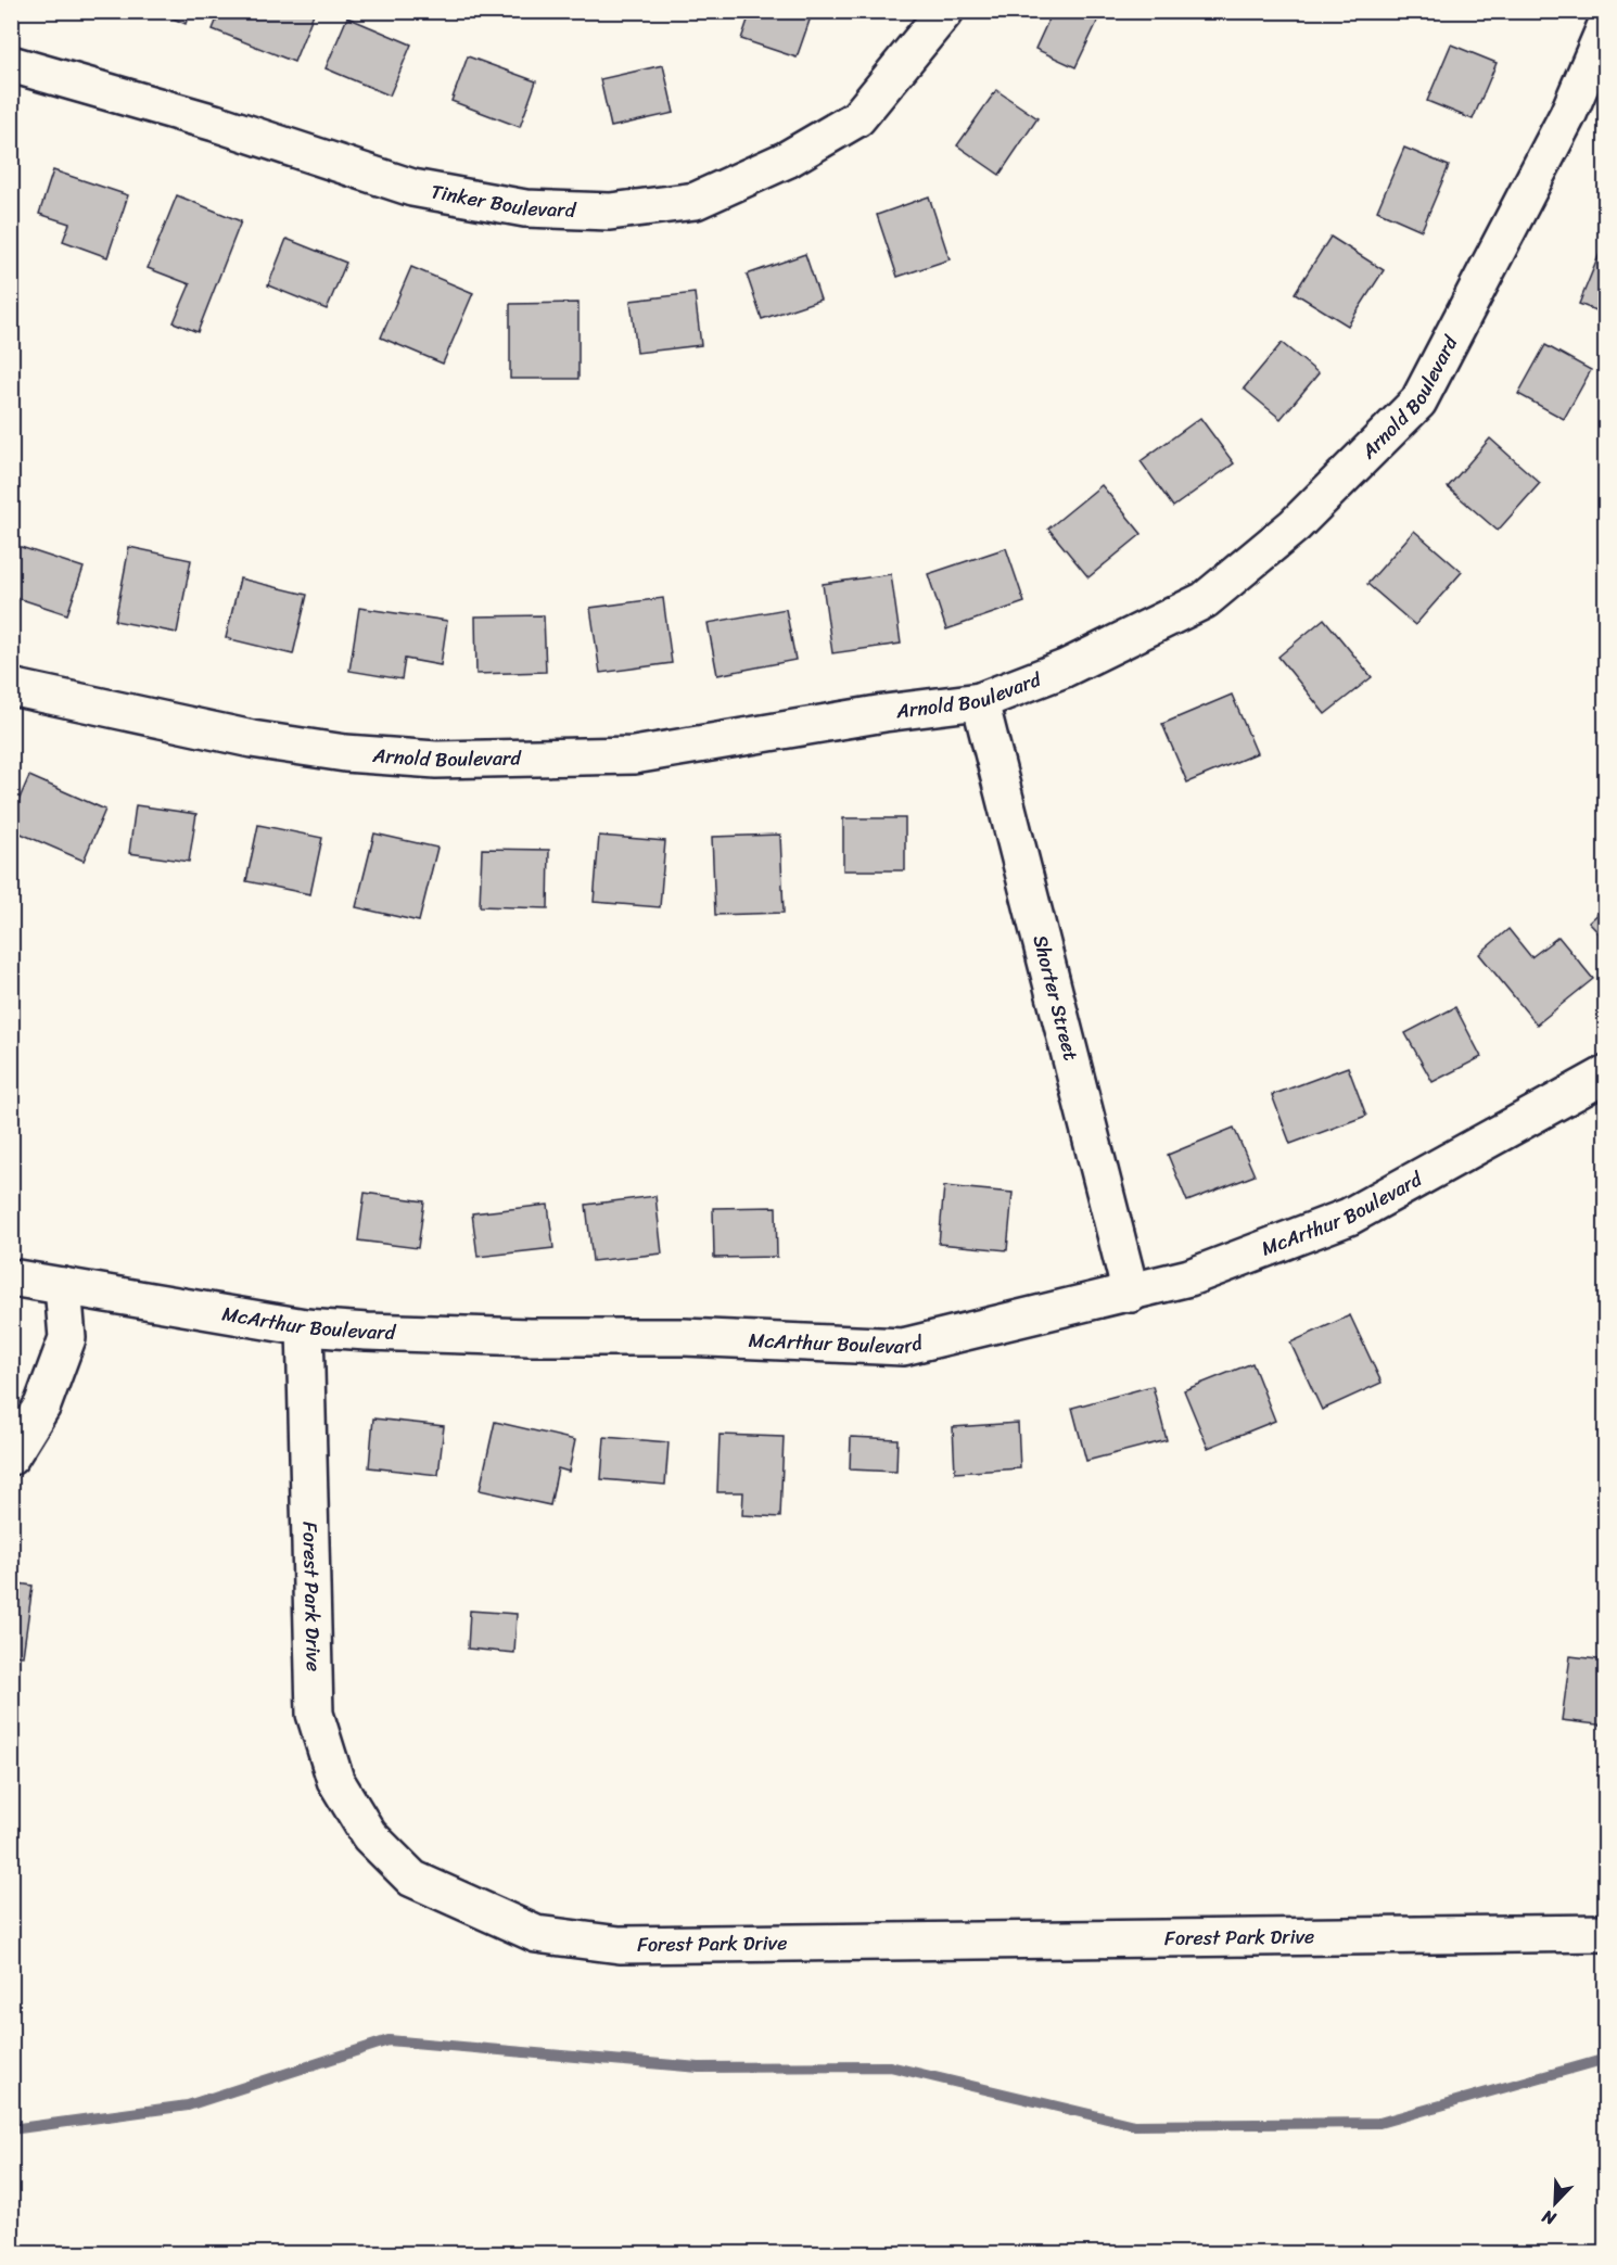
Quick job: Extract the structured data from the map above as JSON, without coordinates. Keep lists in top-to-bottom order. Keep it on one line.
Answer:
{"streets":{"street":["Tinker Boulevard","Arnold Boulevard","Shorter Street","McArthur Boulevard","Forest Park Drive"]},"crossings":[["Arnold Boulevard","Shorter Street"],["Shorter Street","McArthur Boulevard"],["McArthur Boulevard","Forest Park Drive"]],"north":"bottom left"}
